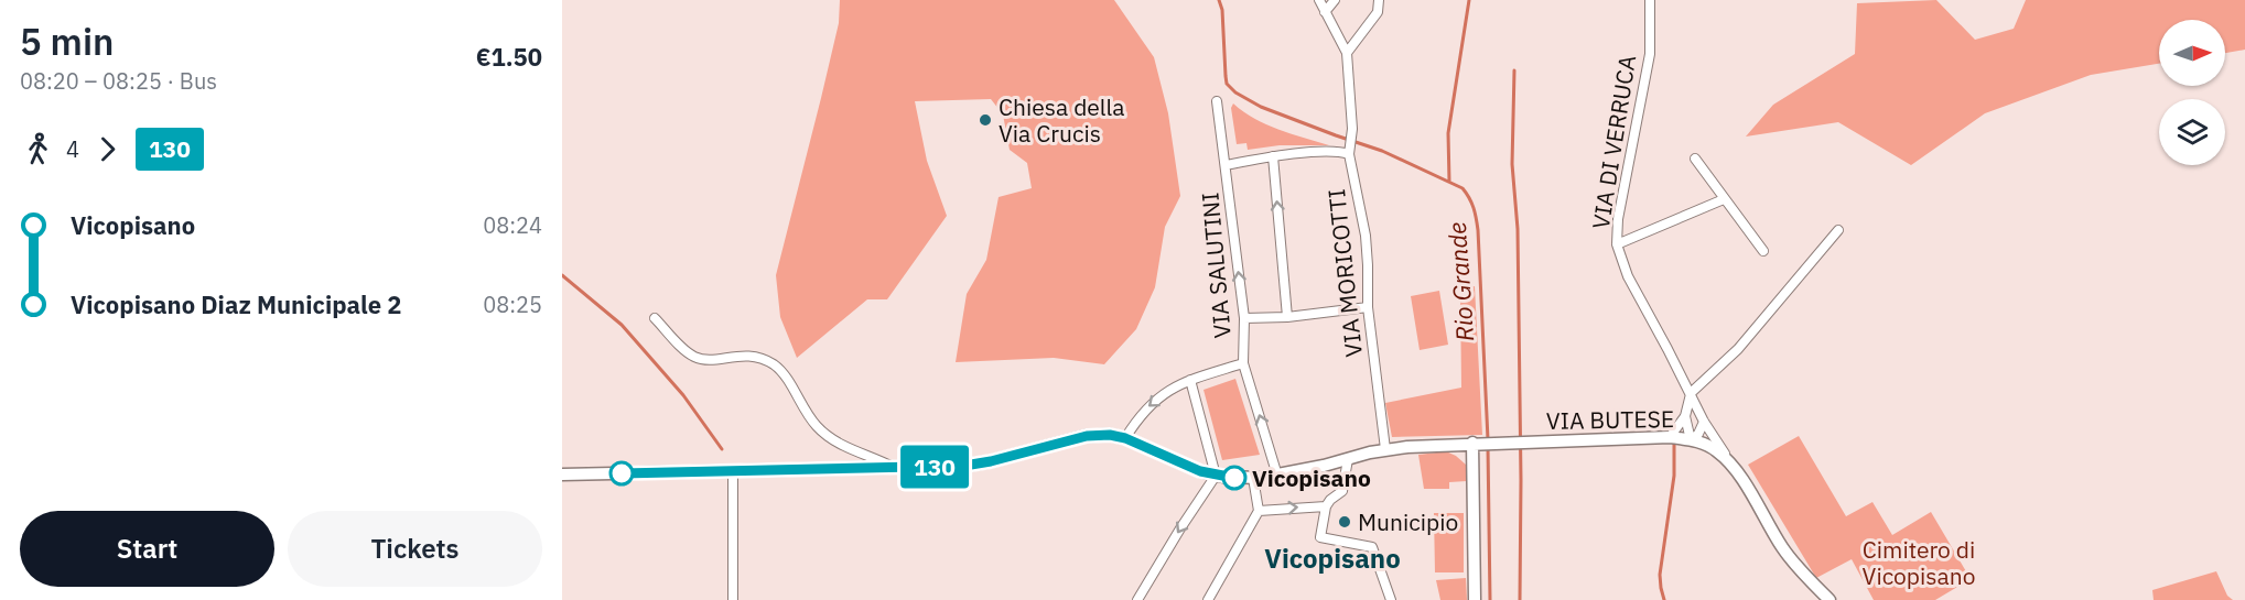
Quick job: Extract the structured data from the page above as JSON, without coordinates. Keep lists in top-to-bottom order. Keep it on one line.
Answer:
{"streets":{"street":["VIA DI VERRUCA","VIA SALUTINI","VIA MORICOTTI","VIA BUTESE"]},"crossings":[["VIA DI VERRUCA","VIA BUTESE"],["VIA SALUTINI","VIA MORICOTTI"],["VIA SALUTINI","VIA BUTESE"],["VIA MORICOTTI","VIA BUTESE"]],"districts":["Vicopisano"],"water":["Rio Grande"],"parks":["Cimitero di Vicopisano"],"places":["Chiesa della Via Crucis","Vicopisano","Municipio"],"lines":["bus line 130"],"north":"right","page":{"heading":["5 min","08:20 – 08:25 · Bus","€1.50"],"on_map":"130","legs":["4","130"],"list":[{"name":"Vicopisano","value":"08:24"},{"name":"Vicopisano Diaz Municipale 2","value":"08:25"}],"buttons":["Start","Tickets"]}}
